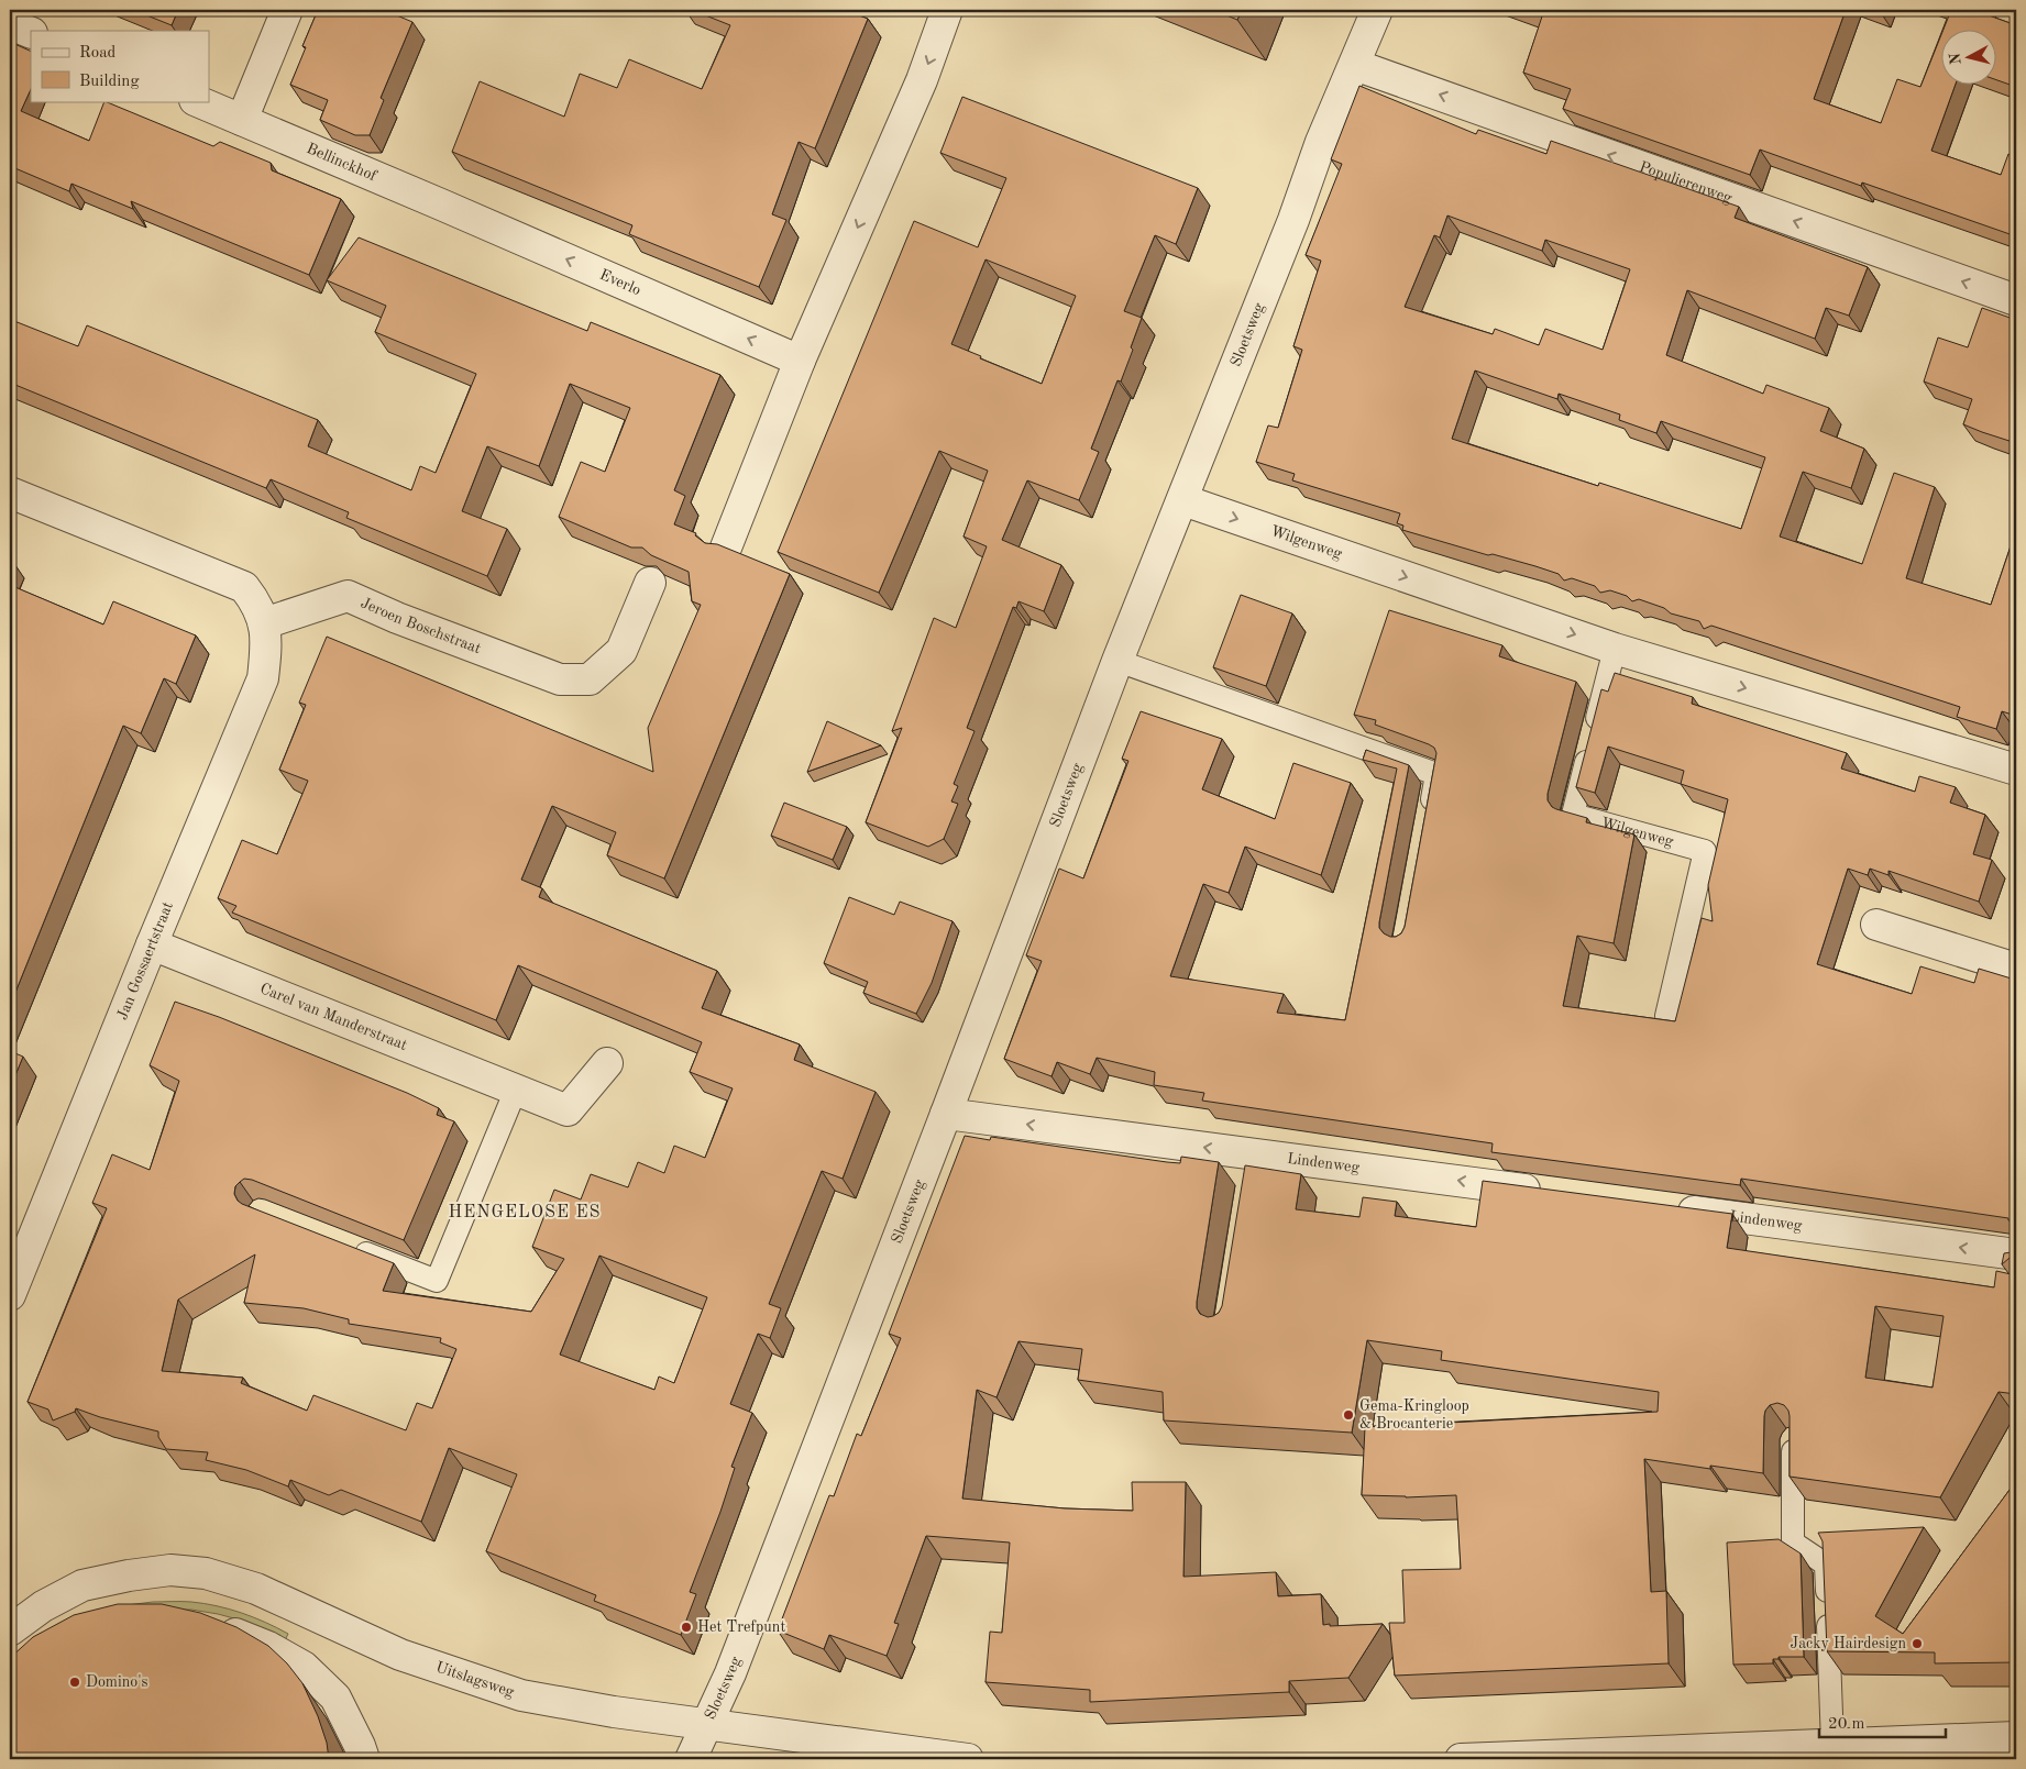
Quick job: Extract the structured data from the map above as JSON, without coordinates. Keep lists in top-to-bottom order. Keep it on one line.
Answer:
{"streets":{"street":["Bellinckhof","Populierenweg","Everlo","Sloetsweg","Wilgenweg","Jeroen Boschstraat","Jan Gossaertstraat","Carel van Manderstraat","Lindenweg","Uitslagsweg"]},"crossings":[["Bellinckhof","Everlo"],["Populierenweg","Sloetsweg"],["Sloetsweg","Wilgenweg"],["Sloetsweg","Lindenweg"],["Sloetsweg","Uitslagsweg"],["Jeroen Boschstraat","Jan Gossaertstraat"],["Jan Gossaertstraat","Carel van Manderstraat"]],"one_way":["Populierenweg","Everlo","Wilgenweg","Lindenweg"],"districts":["HENGELOSE ES"],"places":["Gema-Kringloop & Brocanterie","Het Trefpunt","Jacky Hairdesign","Domino's"],"legend":["Road","Building"],"scale_bar":"20 m","north":"left"}
